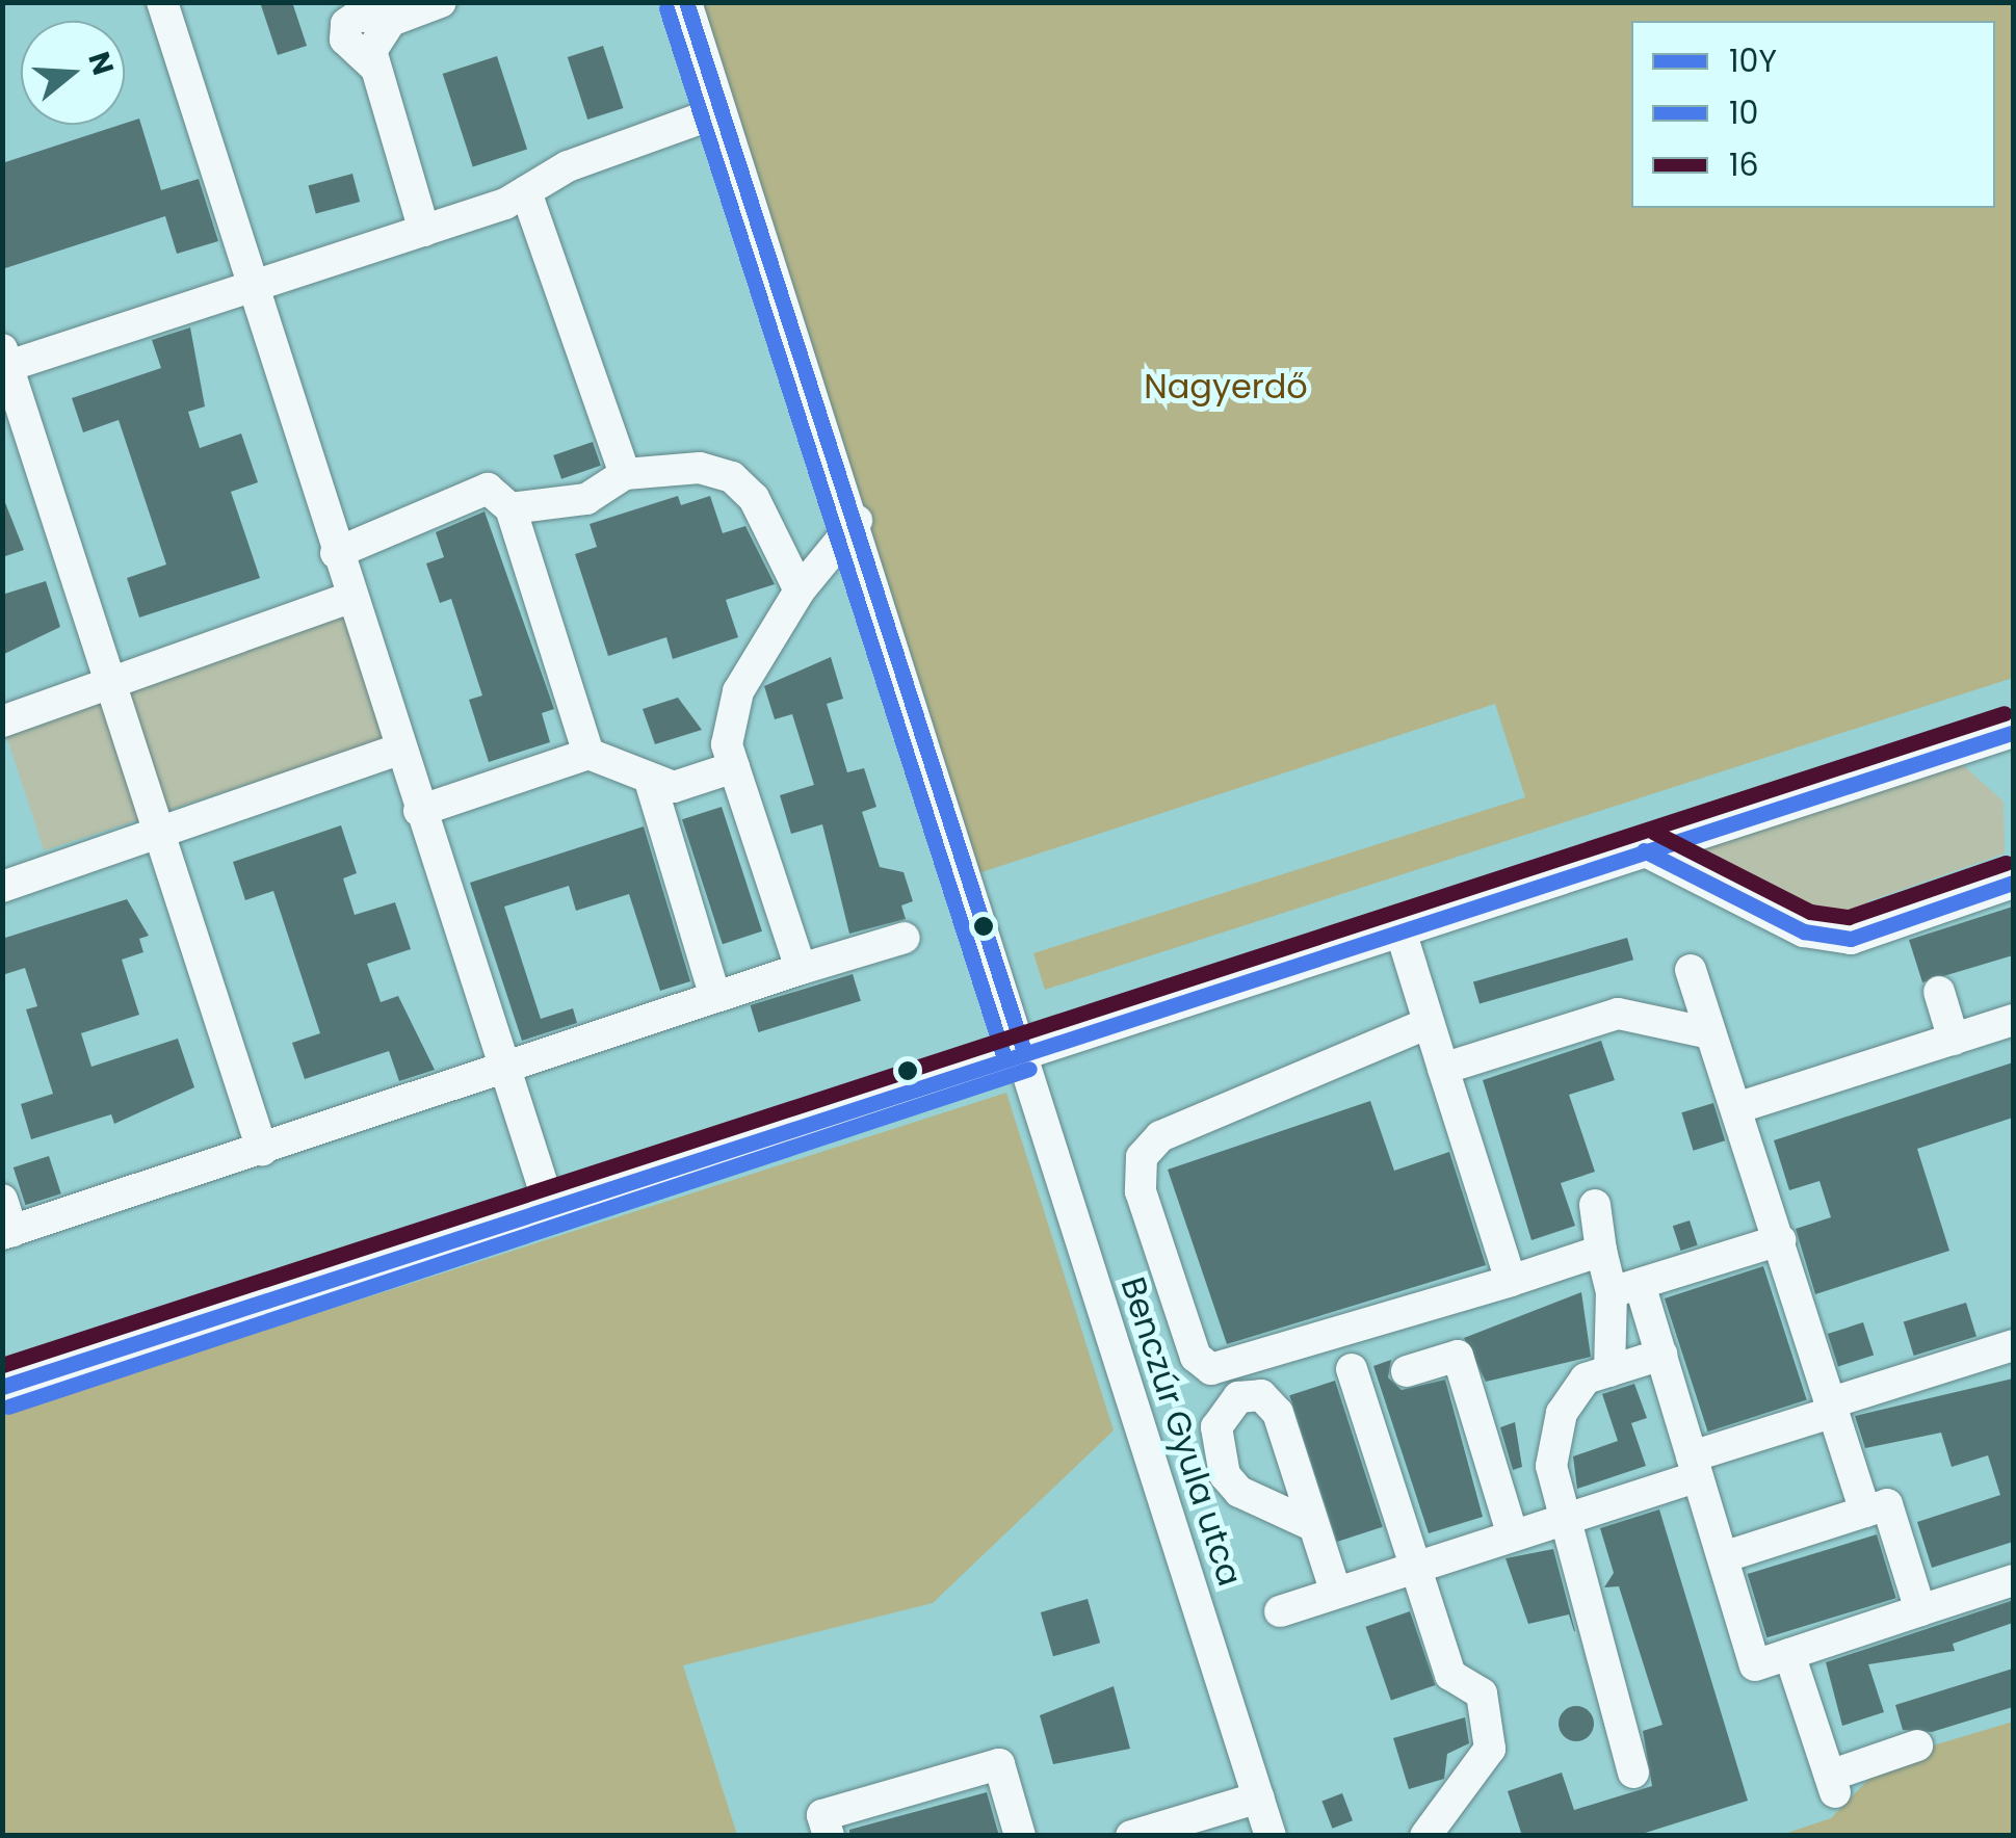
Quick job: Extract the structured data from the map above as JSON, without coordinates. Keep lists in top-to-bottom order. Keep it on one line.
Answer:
{"streets":{"street":["Benczúr Gyula utca"]},"parks":["Nagyerdő"],"lines":["transit line 10Y","transit line 10","transit line 16"],"legend":["10Y","10","16"],"north":"right"}
